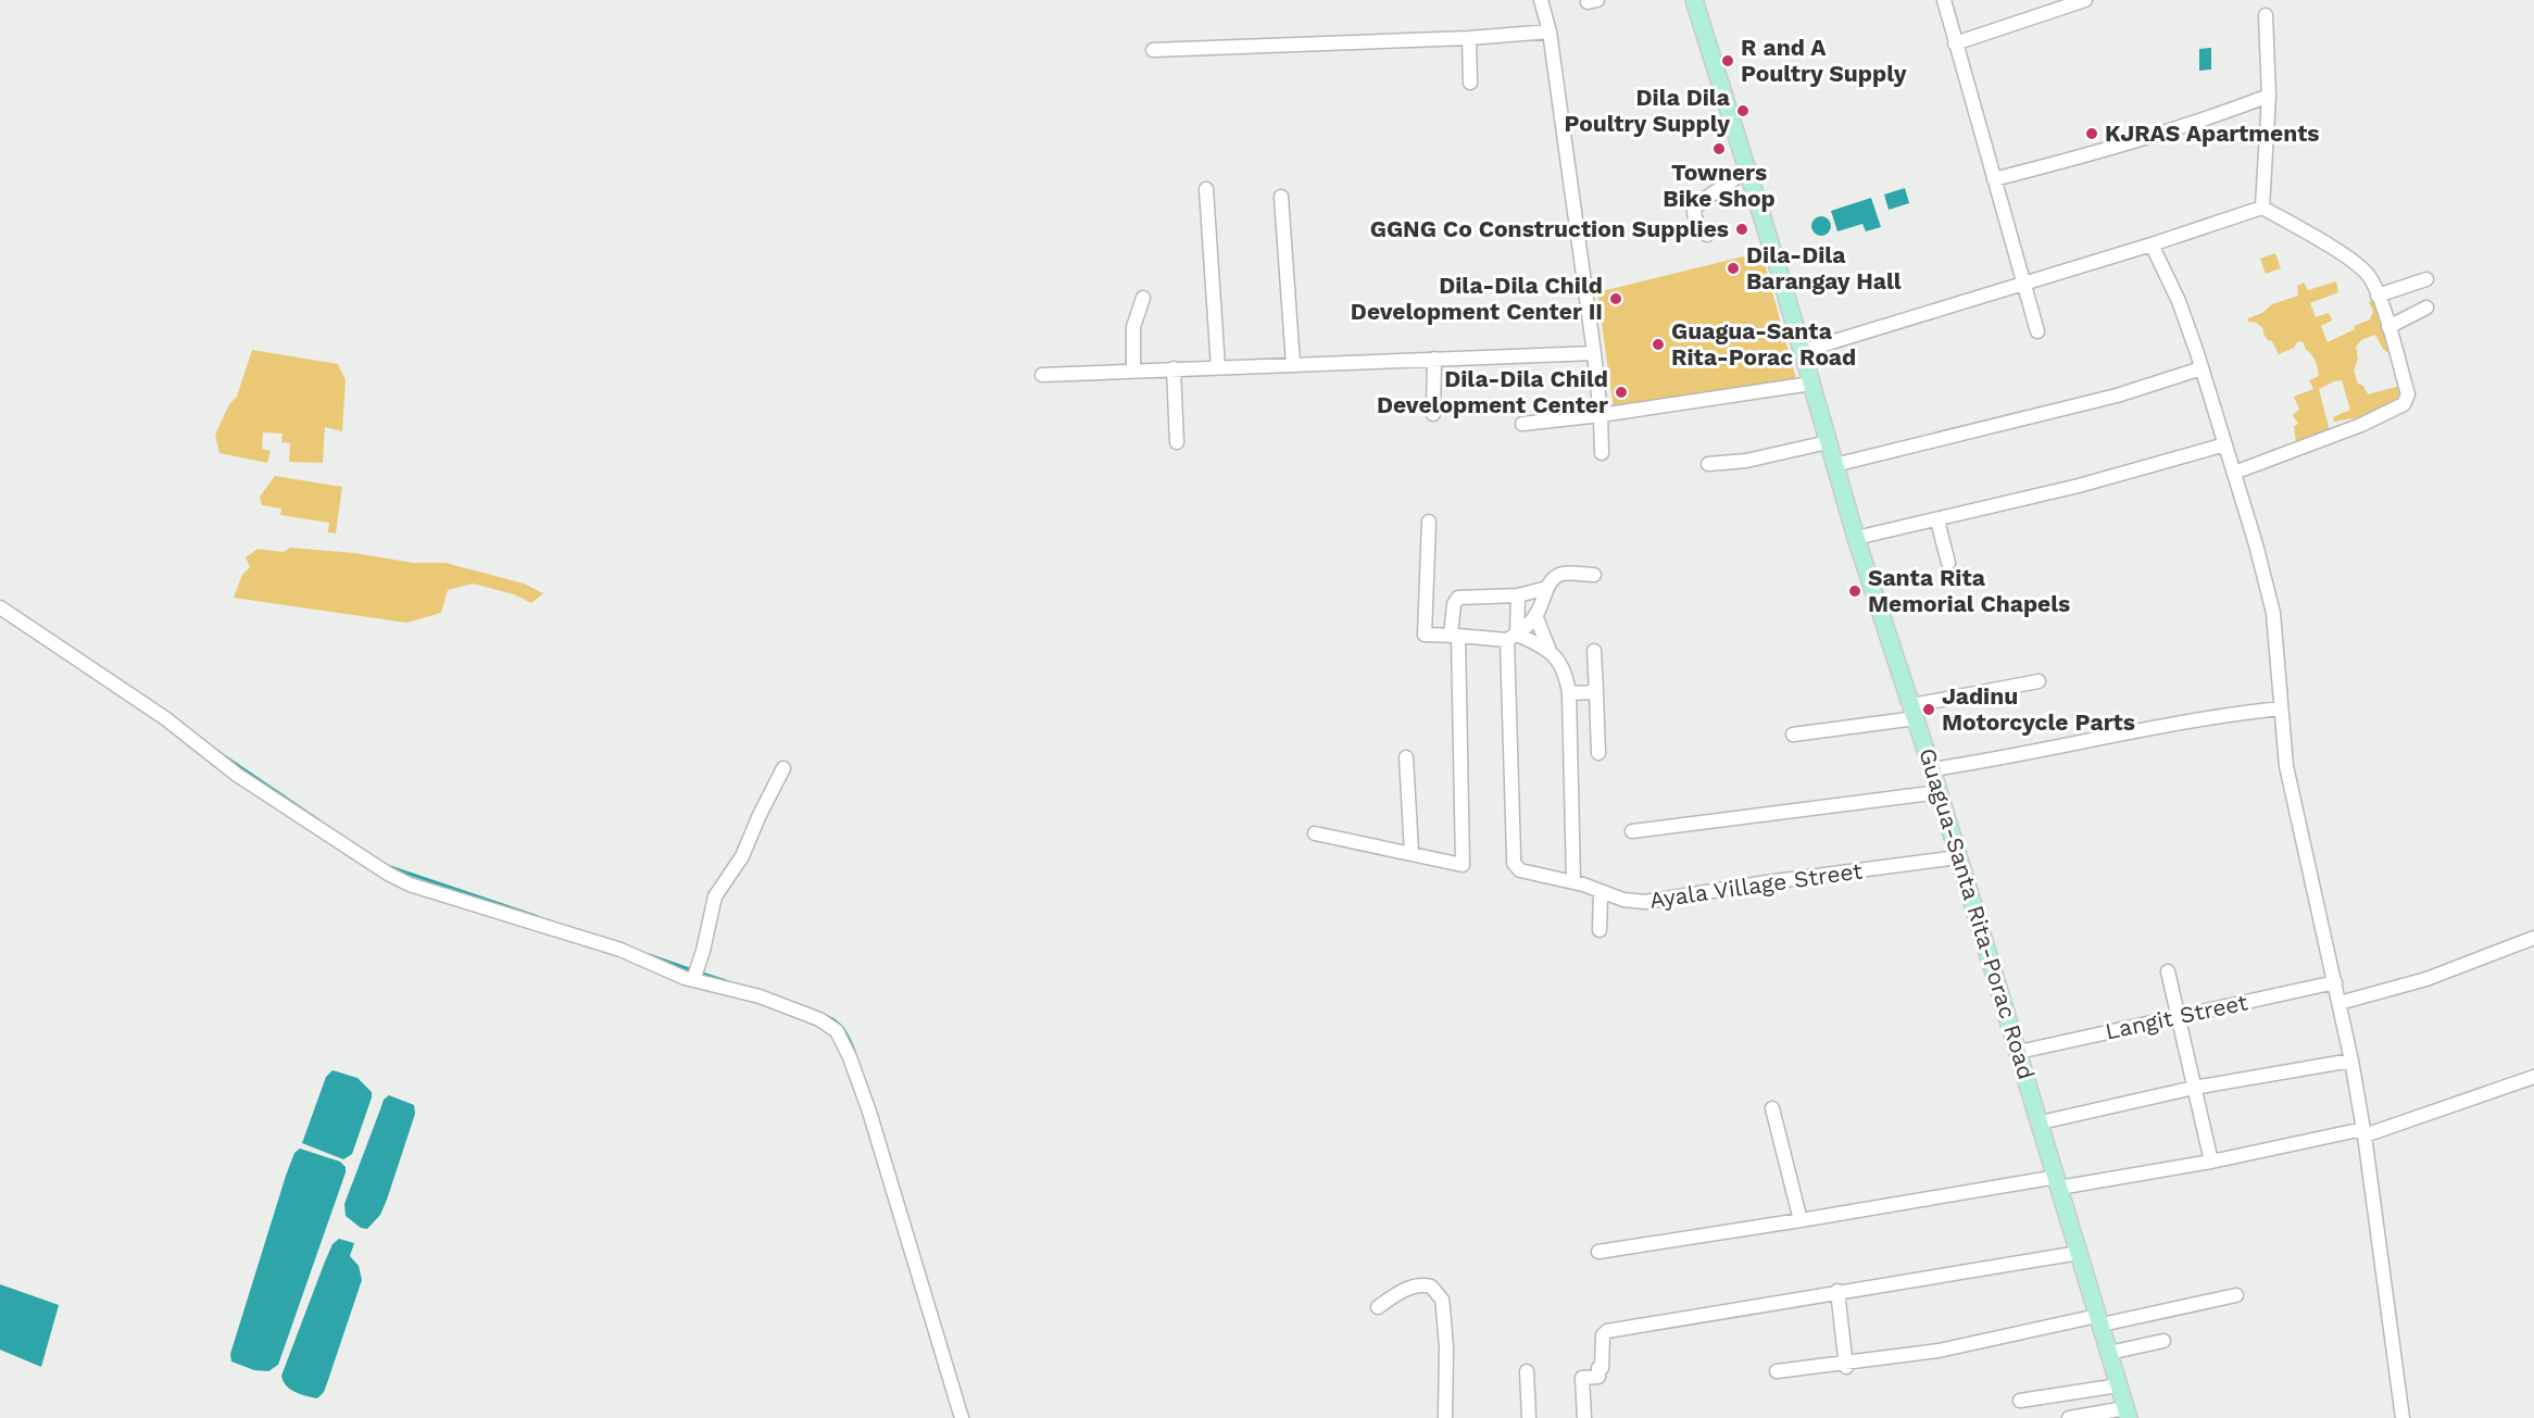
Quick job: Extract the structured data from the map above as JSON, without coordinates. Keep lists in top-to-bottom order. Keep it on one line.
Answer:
{"streets":{"main road":["Guagua-Santa Rita-Porac Road"],"street":["Ayala Village Street","Langit Street"]},"crossings":[["Ayala Village Street","Guagua-Santa Rita-Porac Road"],["Guagua-Santa Rita-Porac Road","Langit Street"]],"places":["R and A Poultry Supply","Dila Dila Poultry Supply","KJRAS Apartments","Towners Bike Shop","GGNG Co Construction Supplies","Dila-Dila Barangay Hall","Dila-Dila Child Development Center II","Guagua-Santa Rita-Porac Road","Dila-Dila Child Development Center","Santa Rita Memorial Chapels","Jadinu Motorcycle Parts"]}
